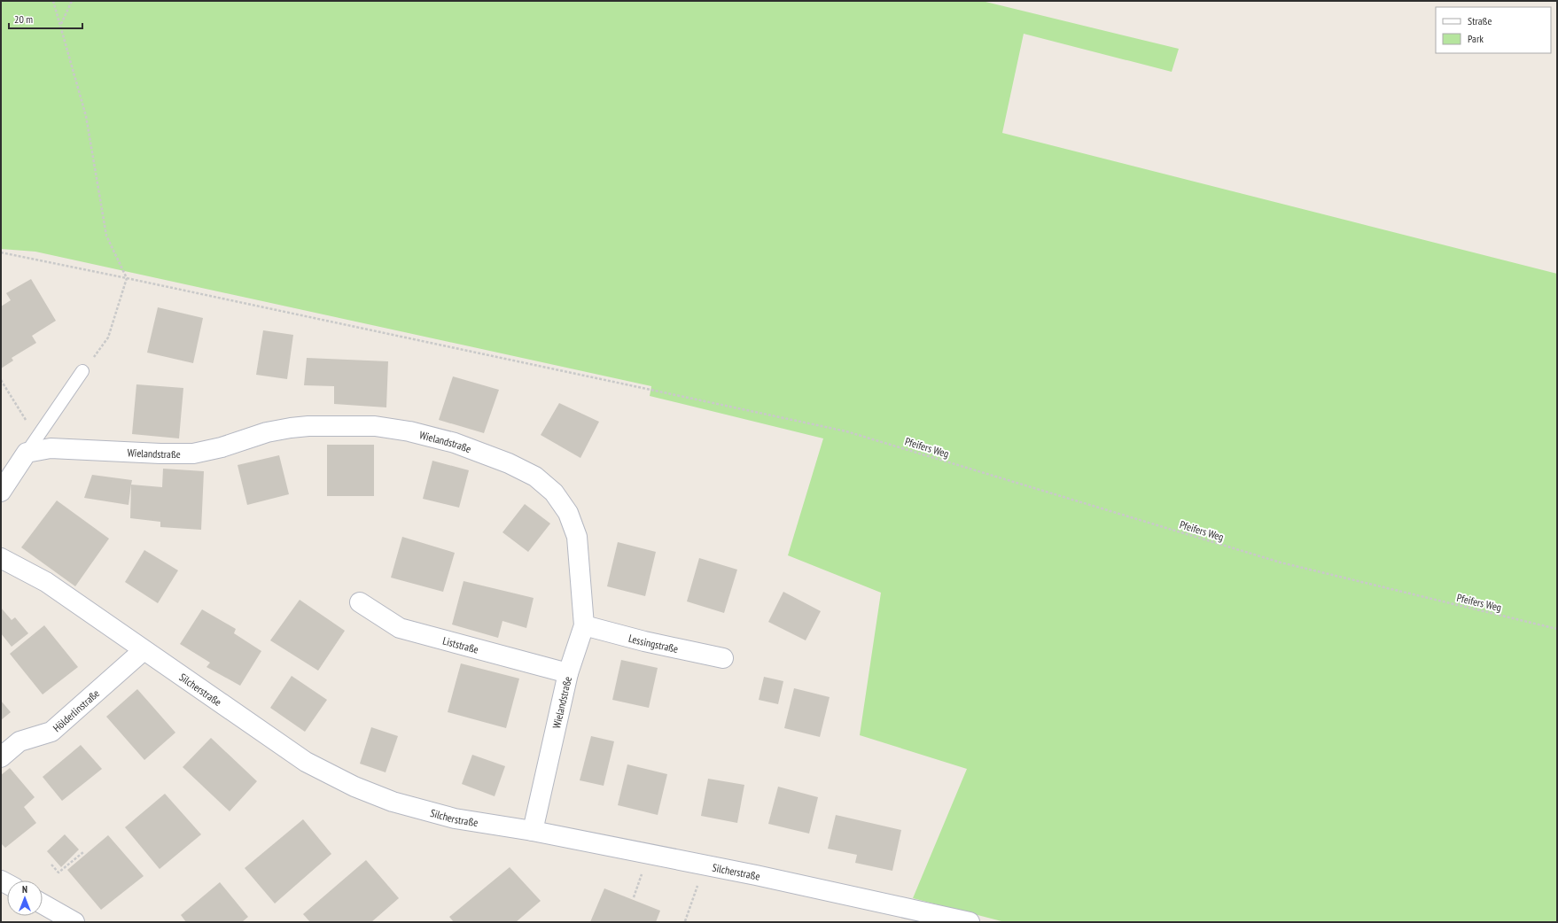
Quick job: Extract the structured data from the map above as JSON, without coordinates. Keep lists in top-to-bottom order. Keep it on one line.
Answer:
{"streets":{"street":["Wielandstraße","Lessingstraße","Liststraße","Silcherstraße","Hölderlinstraße"],"path":["Pfeifers Weg"]},"crossings":[["Wielandstraße","Lessingstraße"],["Wielandstraße","Liststraße"],["Wielandstraße","Silcherstraße"],["Silcherstraße","Hölderlinstraße"]],"legend":["Straße","Park"],"scale_bar":"20 m","north":"top"}
